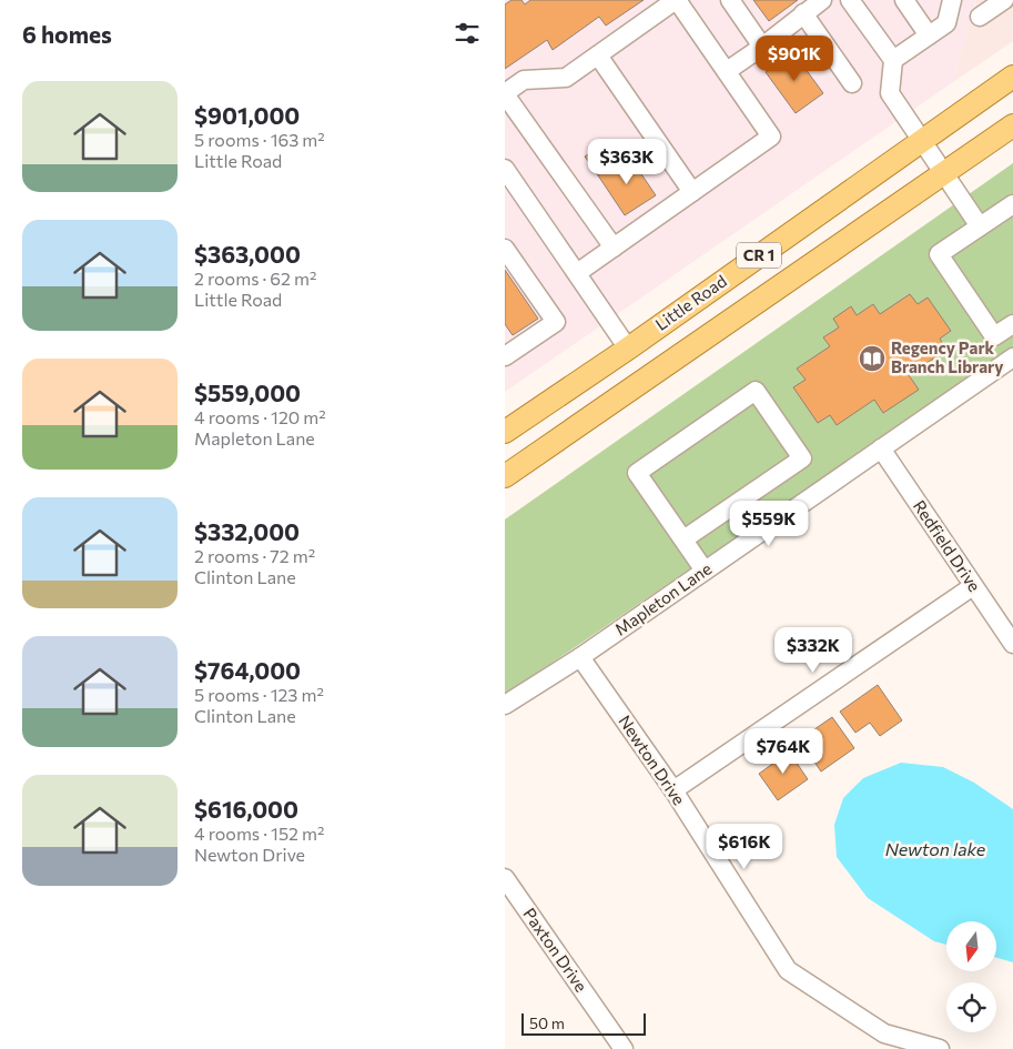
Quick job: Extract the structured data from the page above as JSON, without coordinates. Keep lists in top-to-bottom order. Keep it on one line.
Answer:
{"streets":{"main road":["CR 1","Little Road"],"street":["Redfield Drive","Mapleton Lane","Newton Drive","Paxton Drive"]},"crossings":[["Redfield Drive","Mapleton Lane"],["Mapleton Lane","Newton Drive"]],"water":["Newton lake"],"places":{"library":["Regency Park Branch Library"]},"scale_bar":"50 m","north":"bottom","page":{"heading":"6 homes","price":["$901K","$363K","$559K","$332K","$764K","$616K"],"list":[{"name":"$901,000","note":"5 rooms · 163 m² · Little Road"},{"name":"$363,000","note":"2 rooms · 62 m² · Little Road"},{"name":"$559,000","note":"4 rooms · 120 m² · Mapleton Lane"},{"name":"$332,000","note":"2 rooms · 72 m² · Clinton Lane"},{"name":"$764,000","note":"5 rooms · 123 m² · Clinton Lane"},{"name":"$616,000","note":"4 rooms · 152 m² · Newton Drive"}],"scale":"50 m"}}
